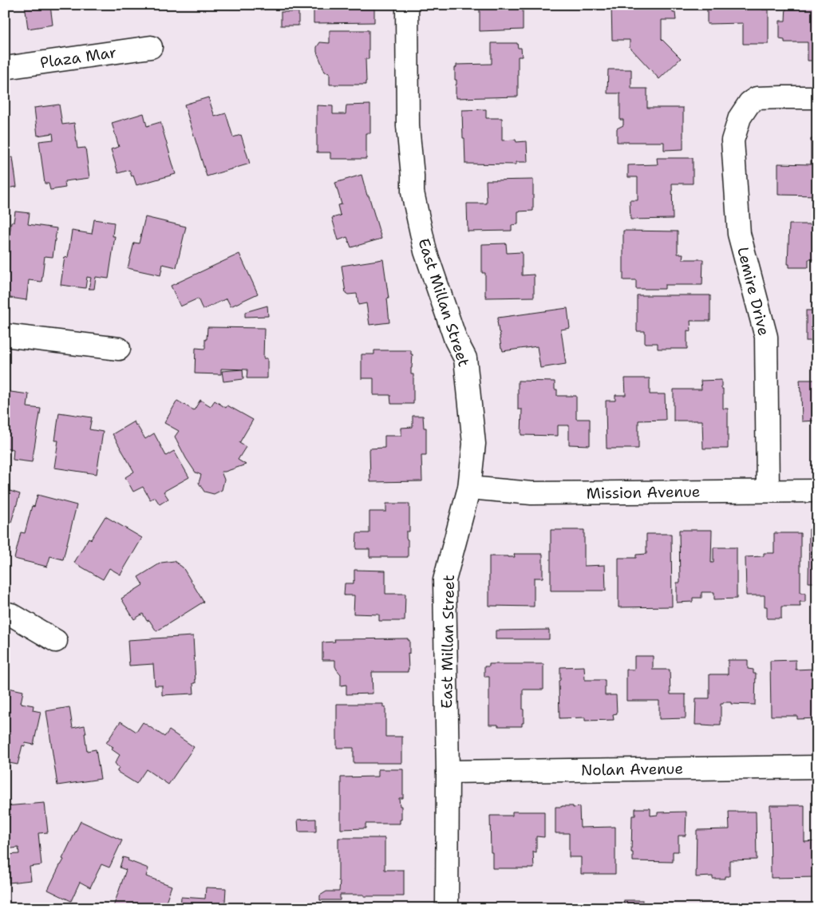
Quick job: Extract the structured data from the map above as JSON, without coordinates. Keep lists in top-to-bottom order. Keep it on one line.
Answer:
{"streets":{"street":["Plaza Mar","Lemire Drive","East Millan Street","Mission Avenue","Nolan Avenue"]},"crossings":[["Lemire Drive","Mission Avenue"],["East Millan Street","Mission Avenue"],["East Millan Street","Nolan Avenue"]]}
